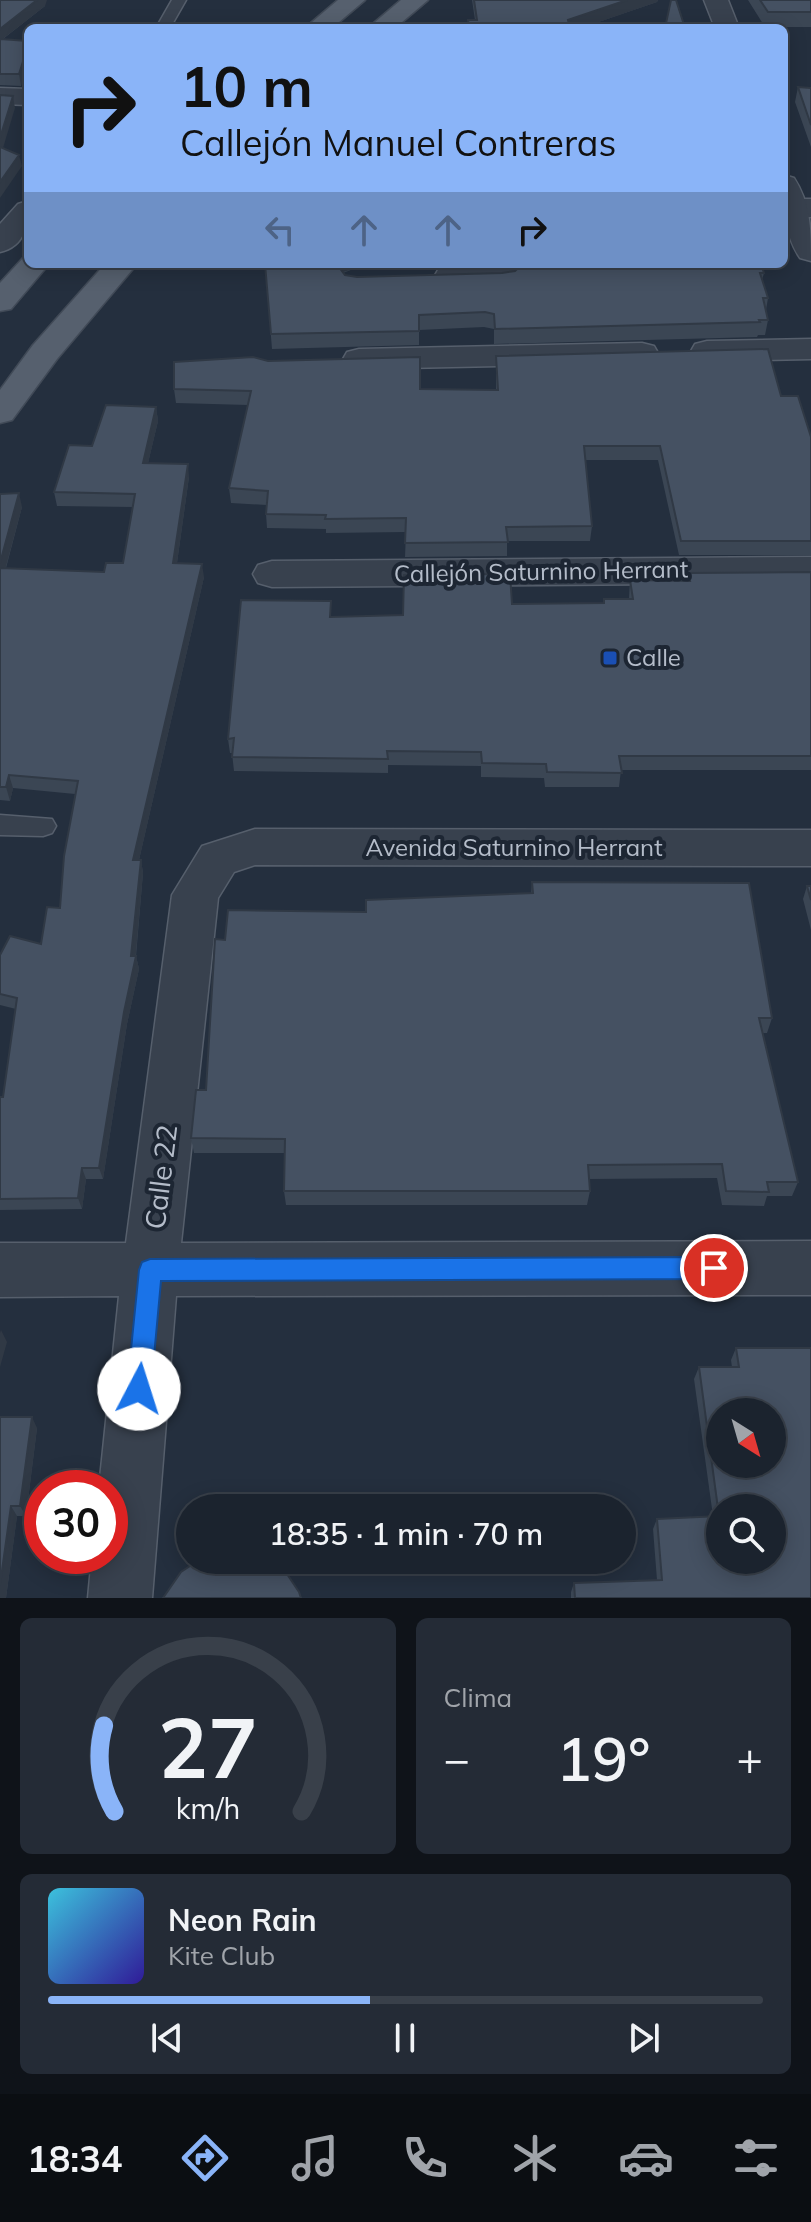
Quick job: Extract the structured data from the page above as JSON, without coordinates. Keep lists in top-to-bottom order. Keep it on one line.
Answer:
{"streets":{"street":["Callejón Saturnino Herrant","Avenida Saturnino Herrant","Calle 22"]},"crossings":[["Avenida Saturnino Herrant","Calle 22"]],"places":{"transit":["Calle"]},"north":"bottom right","page":{"turn":["10 m","Callejón Manuel Contreras"],"limit":"30","trip":"18:35 · 1 min · 70 m","tile":"Clima","heat":["−","19°","+"],"song":["Neon Rain","Kite Club"],"tabs":"18:34","gauge":["27","km/h"]}}
